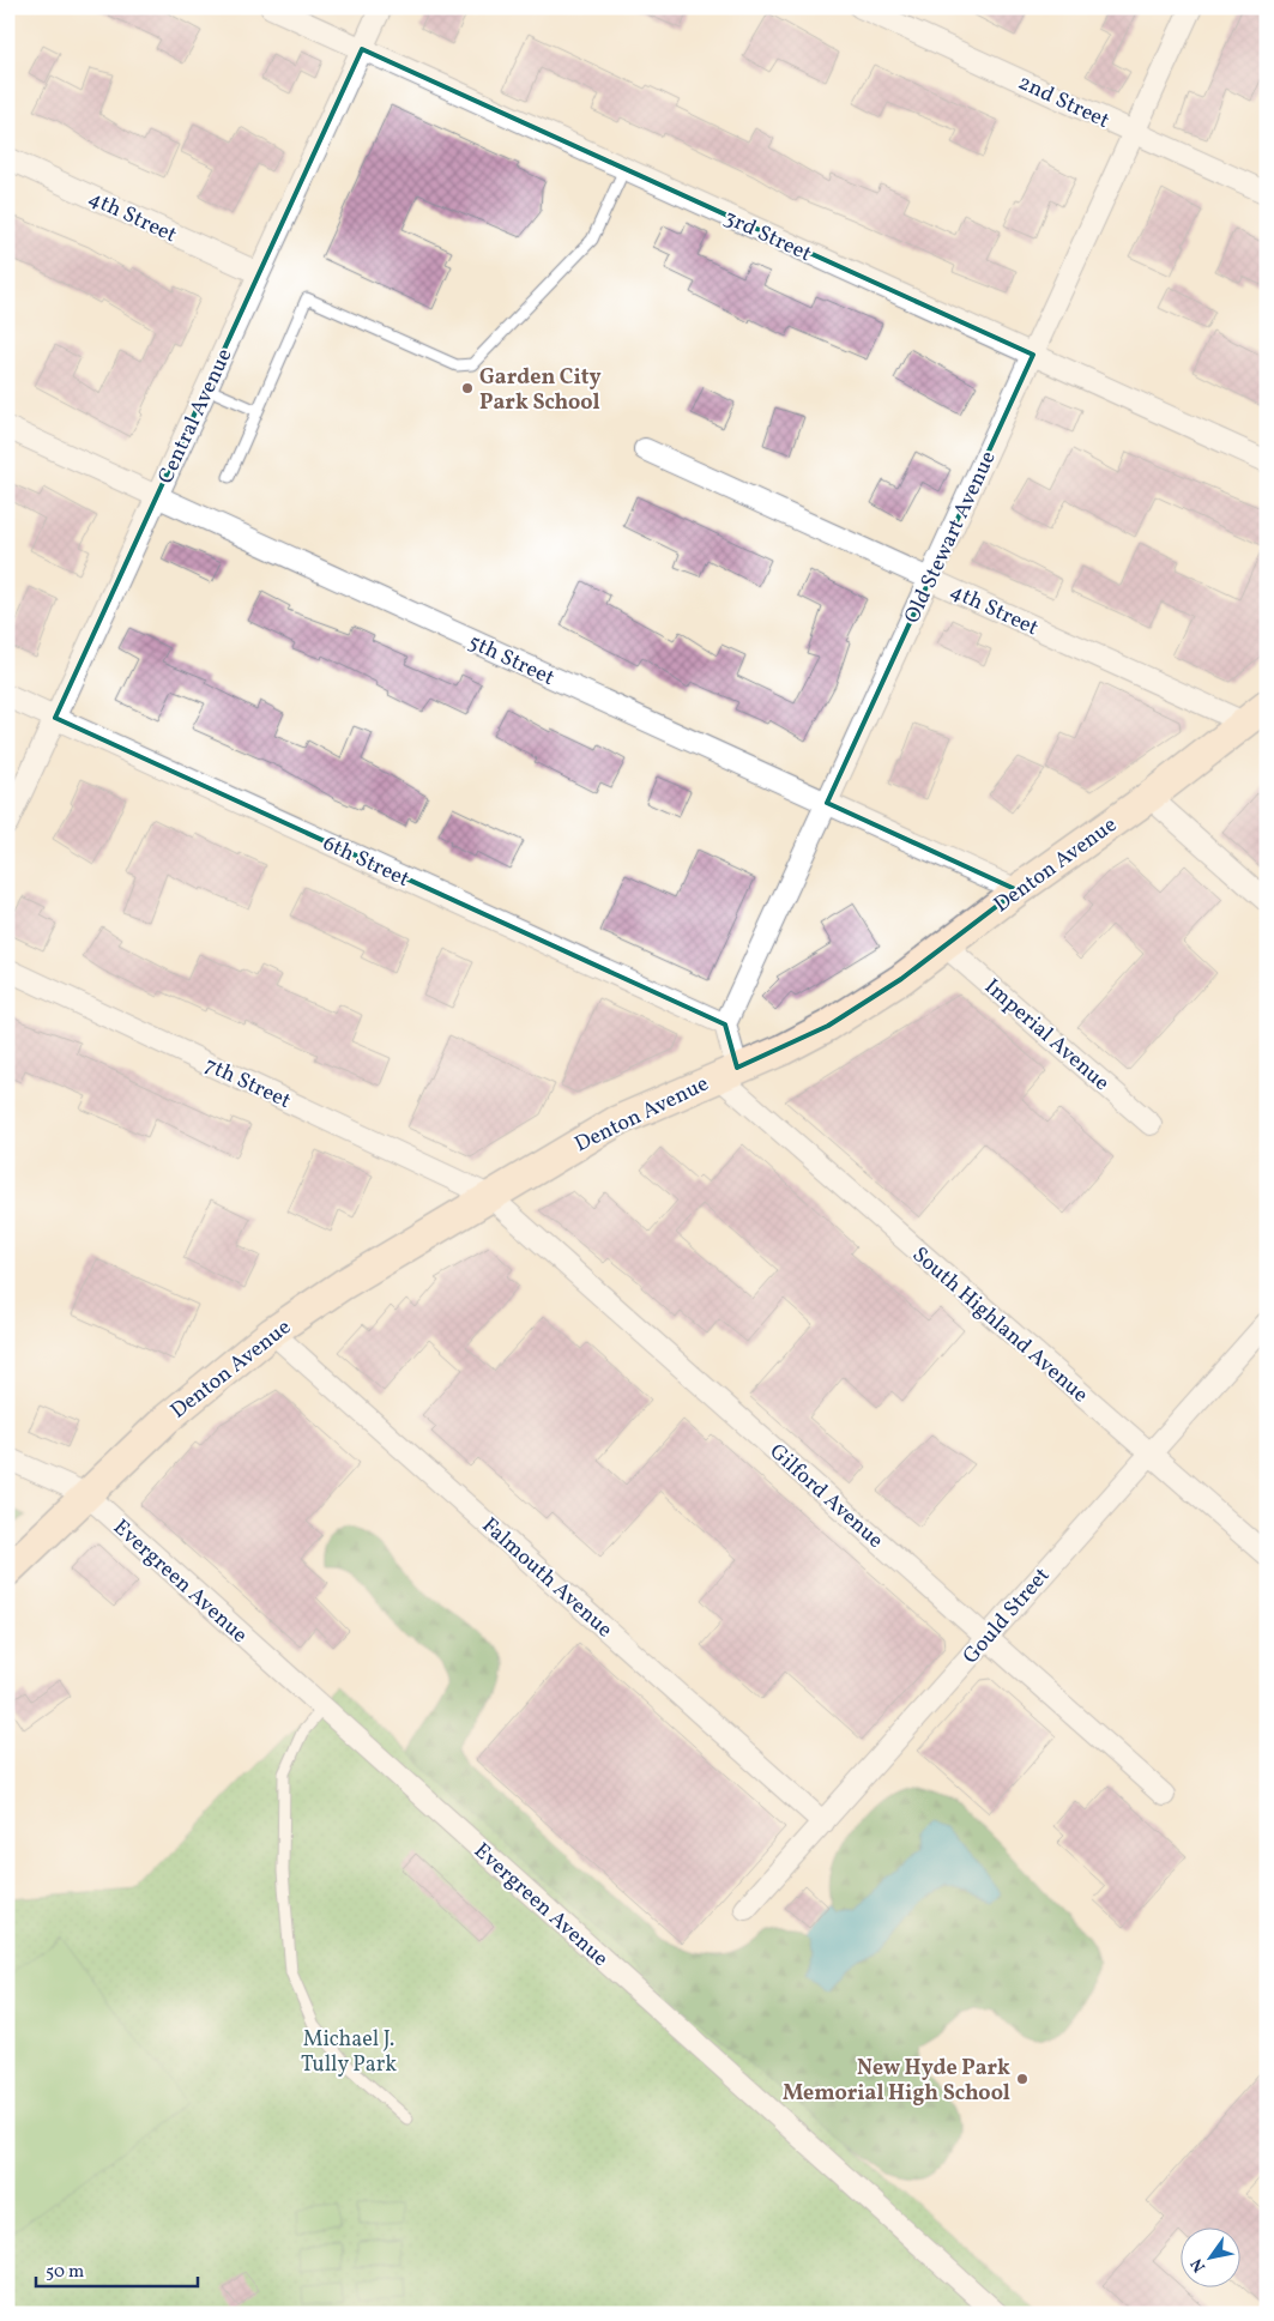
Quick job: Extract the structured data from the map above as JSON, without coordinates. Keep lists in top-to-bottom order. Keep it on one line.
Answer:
{"streets":{"main road":["Denton Avenue"],"street":["2nd Street","4th Street","3rd Street","Central Avenue","Old Stewart Avenue","5th Street","6th Street","Imperial Avenue","7th Street","South Highland Avenue","Gilford Avenue","Falmouth Avenue","Evergreen Avenue","Gould Street"]},"crossings":[["2nd Street","Old Stewart Avenue"],["4th Street","Central Avenue"],["4th Street","Old Stewart Avenue"],["4th Street","Denton Avenue"],["3rd Street","Central Avenue"],["3rd Street","Old Stewart Avenue"],["Central Avenue","5th Street"],["Central Avenue","6th Street"],["Old Stewart Avenue","5th Street"],["Old Stewart Avenue","6th Street"],["5th Street","Denton Avenue"],["Denton Avenue","Imperial Avenue"],["Denton Avenue","7th Street"],["Denton Avenue","South Highland Avenue"],["Denton Avenue","Gilford Avenue"],["Denton Avenue","Falmouth Avenue"],["Denton Avenue","Evergreen Avenue"],["7th Street","Gilford Avenue"],["South Highland Avenue","Gould Street"],["Gilford Avenue","Gould Street"],["Falmouth Avenue","Gould Street"]],"parks":["Michael J. Tully Park"],"places":["Garden City Park School","New Hyde Park Memorial High School"],"scale_bar":"50 m","north":"bottom left"}
